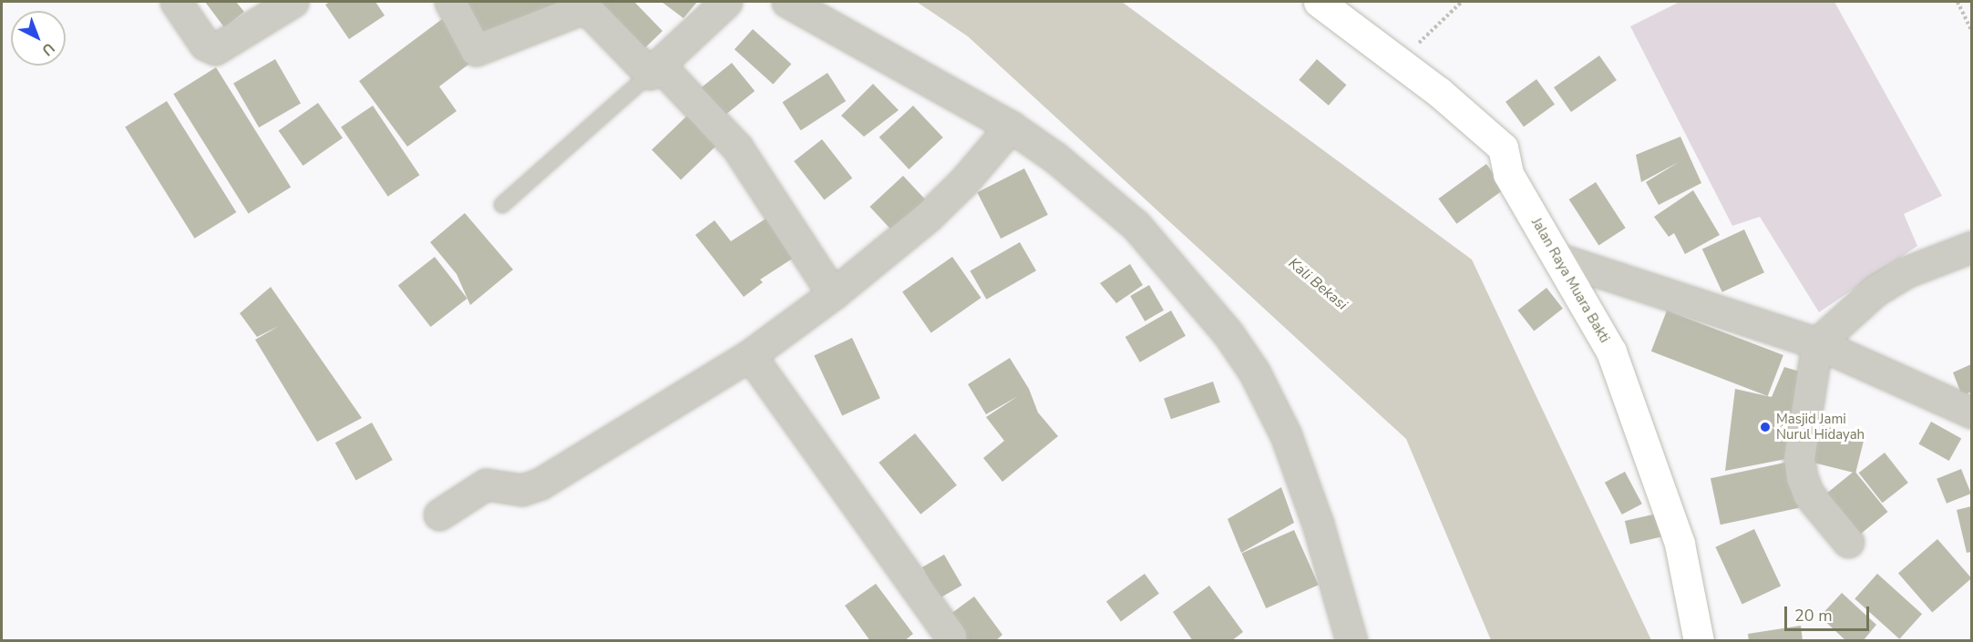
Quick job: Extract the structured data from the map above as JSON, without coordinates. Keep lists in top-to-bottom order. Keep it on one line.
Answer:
{"streets":{"main road":["Jalan Raya Muara Bakti"]},"water":["Kali Bekasi"],"places":["Masjid Jami Nurul Hidayah"],"scale_bar":"20 m","north":"bottom right"}
